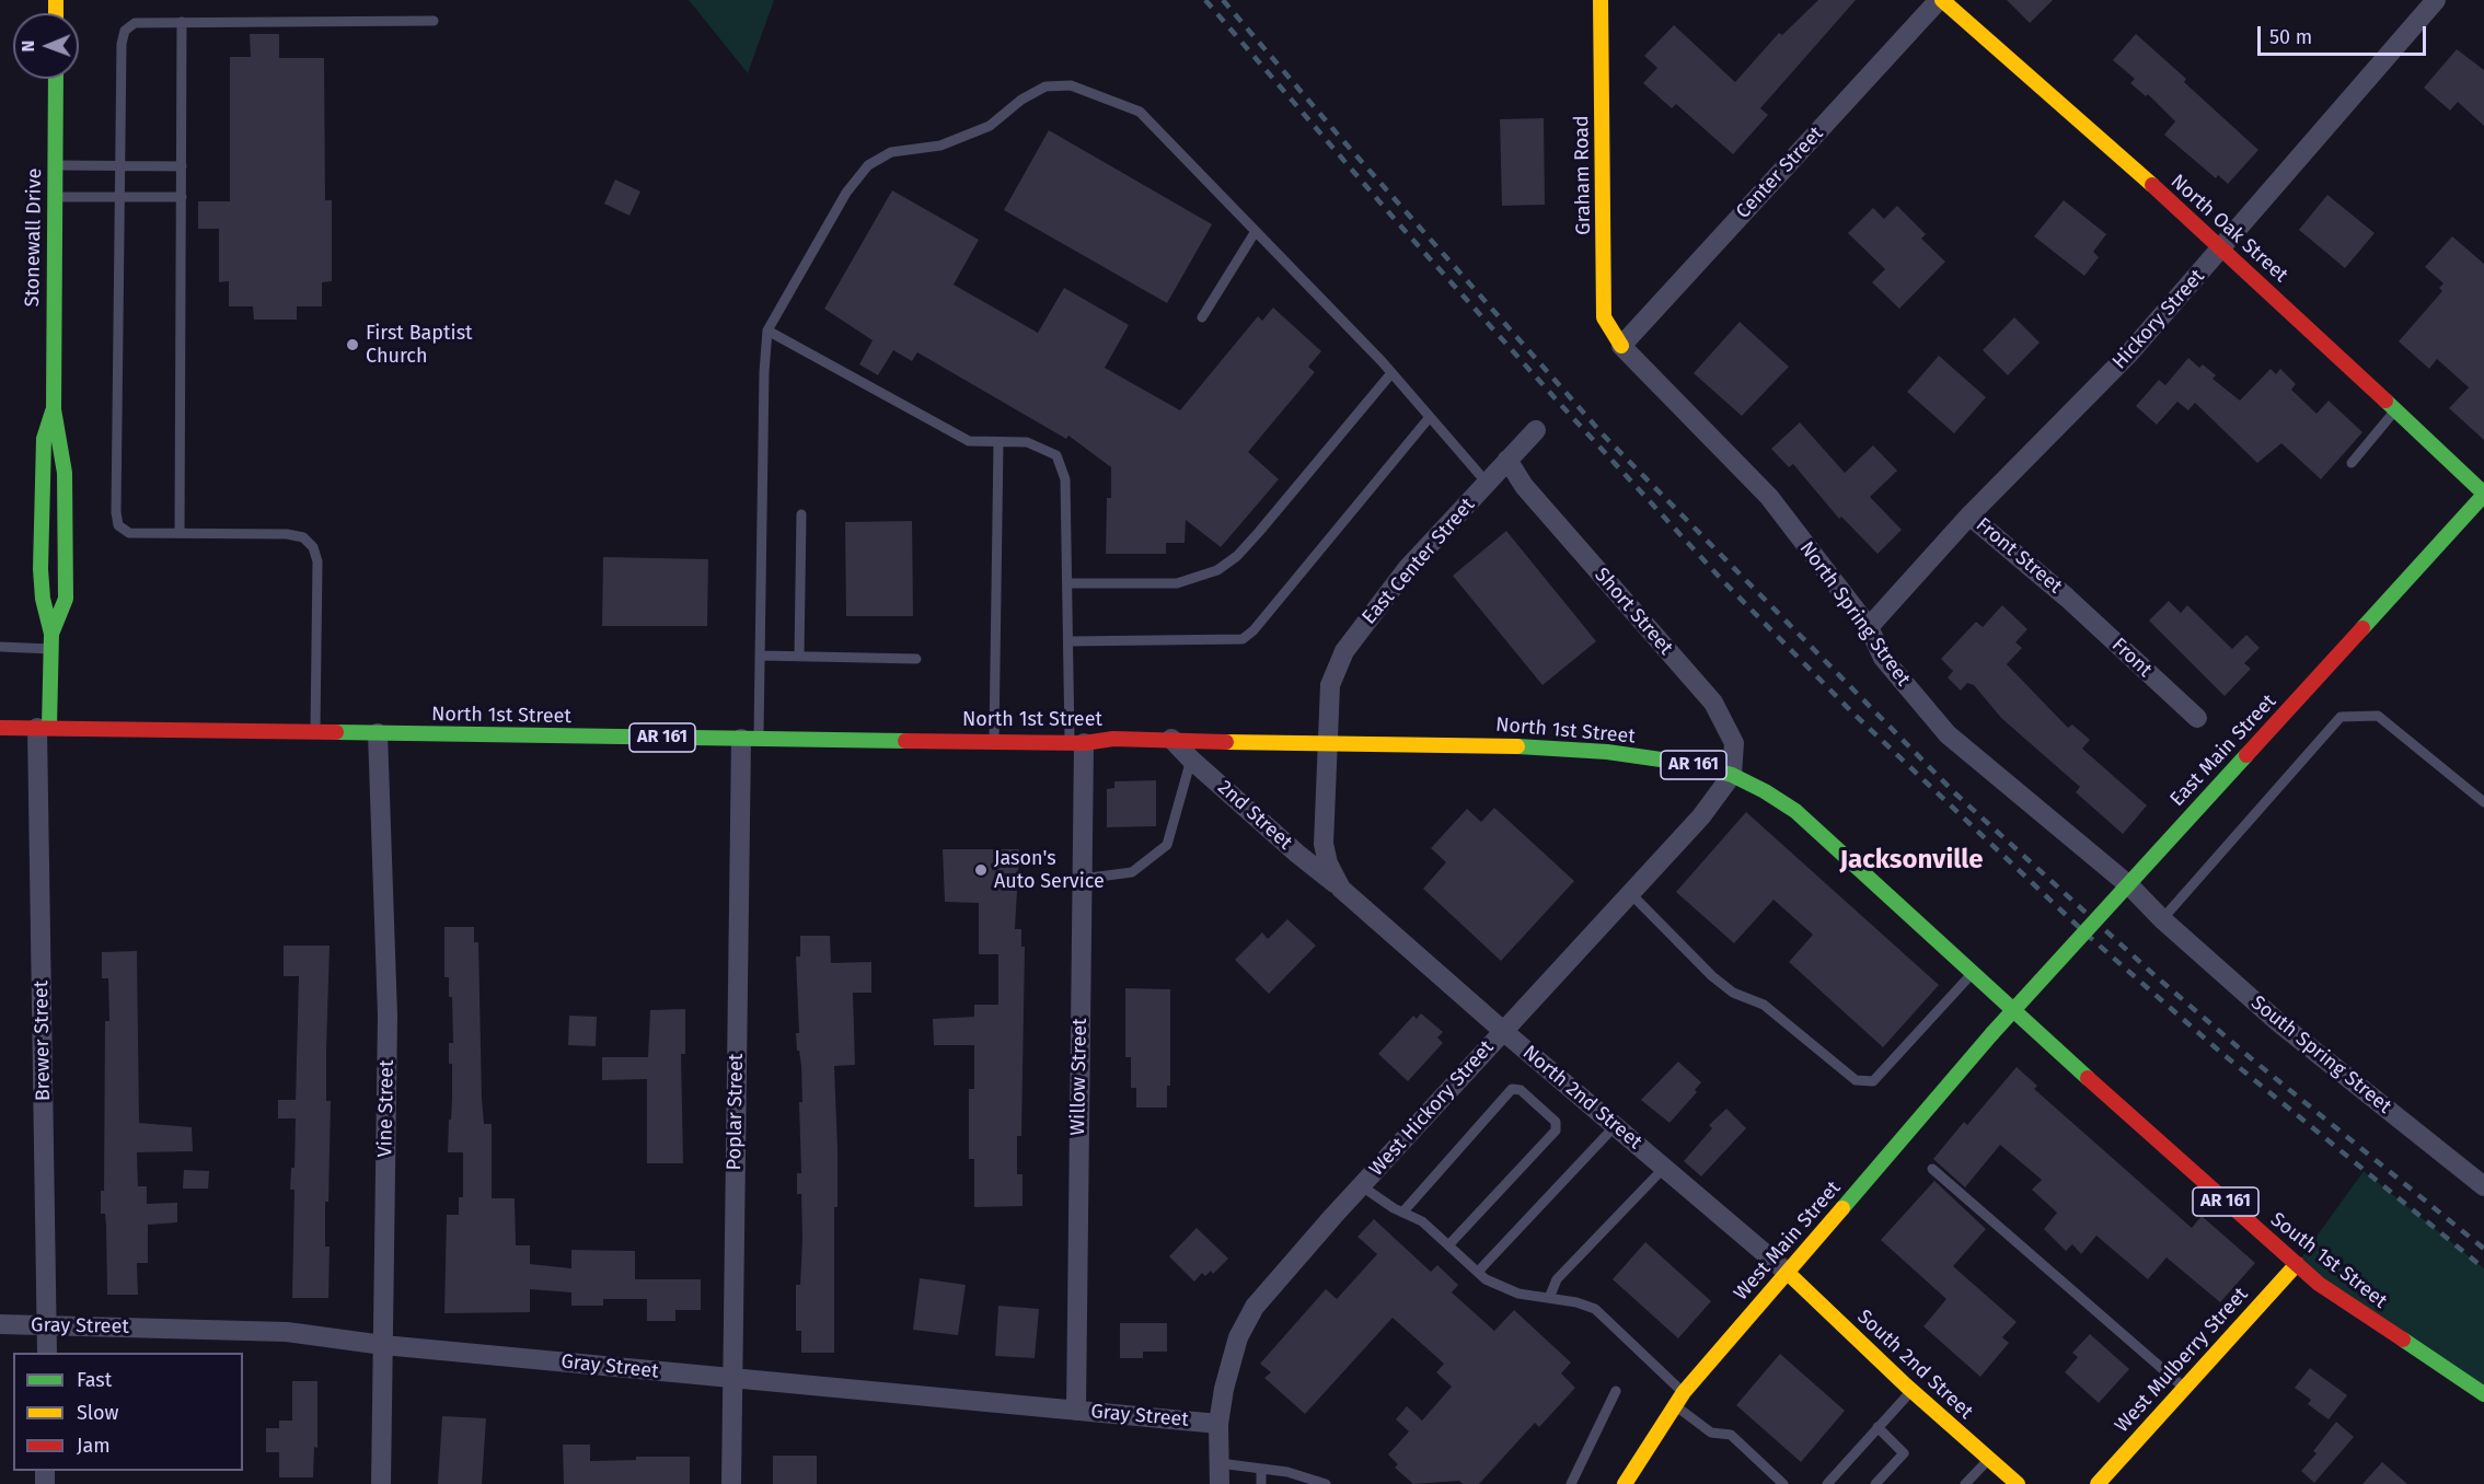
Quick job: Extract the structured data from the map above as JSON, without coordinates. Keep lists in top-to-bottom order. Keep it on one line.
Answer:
{"streets":{"main road":["Graham Road","North Oak Street","Stonewall Drive","North 1st Street","AR 161","East Main Street","West Main Street","South 1st Street","West Mulberry Street","South 2nd Street"],"street":["Center Street","Hickory Street","Front Street","East Center Street","Short Street","North Spring Street","Front","2nd Street","Brewer Street","South Spring Street","Willow Street","North 2nd Street","Vine Street","West Hickory Street","Poplar Street","Gray Street"]},"crossings":[["Center Street","Graham Road"],["Center Street","North Oak Street"],["Center Street","North Spring Street"],["Graham Road","North Spring Street"],["North Oak Street","Hickory Street"],["North Oak Street","East Main Street"],["Stonewall Drive","North 1st Street"],["Stonewall Drive","Brewer Street"],["Hickory Street","Front Street"],["Hickory Street","North Spring Street"],["Front Street","Front"],["East Center Street","Short Street"],["East Center Street","North 1st Street"],["East Center Street","North 2nd Street"],["Short Street","North 1st Street"],["Short Street","West Hickory Street"],["North Spring Street","South Spring Street"],["North 1st Street","2nd Street"],["North 1st Street","Brewer Street"],["North 1st Street","Willow Street"],["North 1st Street","North 2nd Street"],["North 1st Street","Vine Street"],["North 1st Street","West Hickory Street"],["North 1st Street","Poplar Street"],["North 1st Street","South 1st Street"],["East Main Street","West Main Street"],["2nd Street","North 2nd Street"],["Brewer Street","Gray Street"],["Willow Street","Gray Street"],["North 2nd Street","West Hickory Street"],["North 2nd Street","West Main Street"],["North 2nd Street","South 2nd Street"],["Vine Street","Gray Street"],["West Hickory Street","Gray Street"],["Poplar Street","Gray Street"],["West Main Street","South 2nd Street"],["South 1st Street","West Mulberry Street"]],"districts":["Jacksonville"],"places":["First Baptist Church","Jason's Auto Service"],"legend":["Fast","Slow","Jam"],"scale_bar":"50 m","north":"left"}
